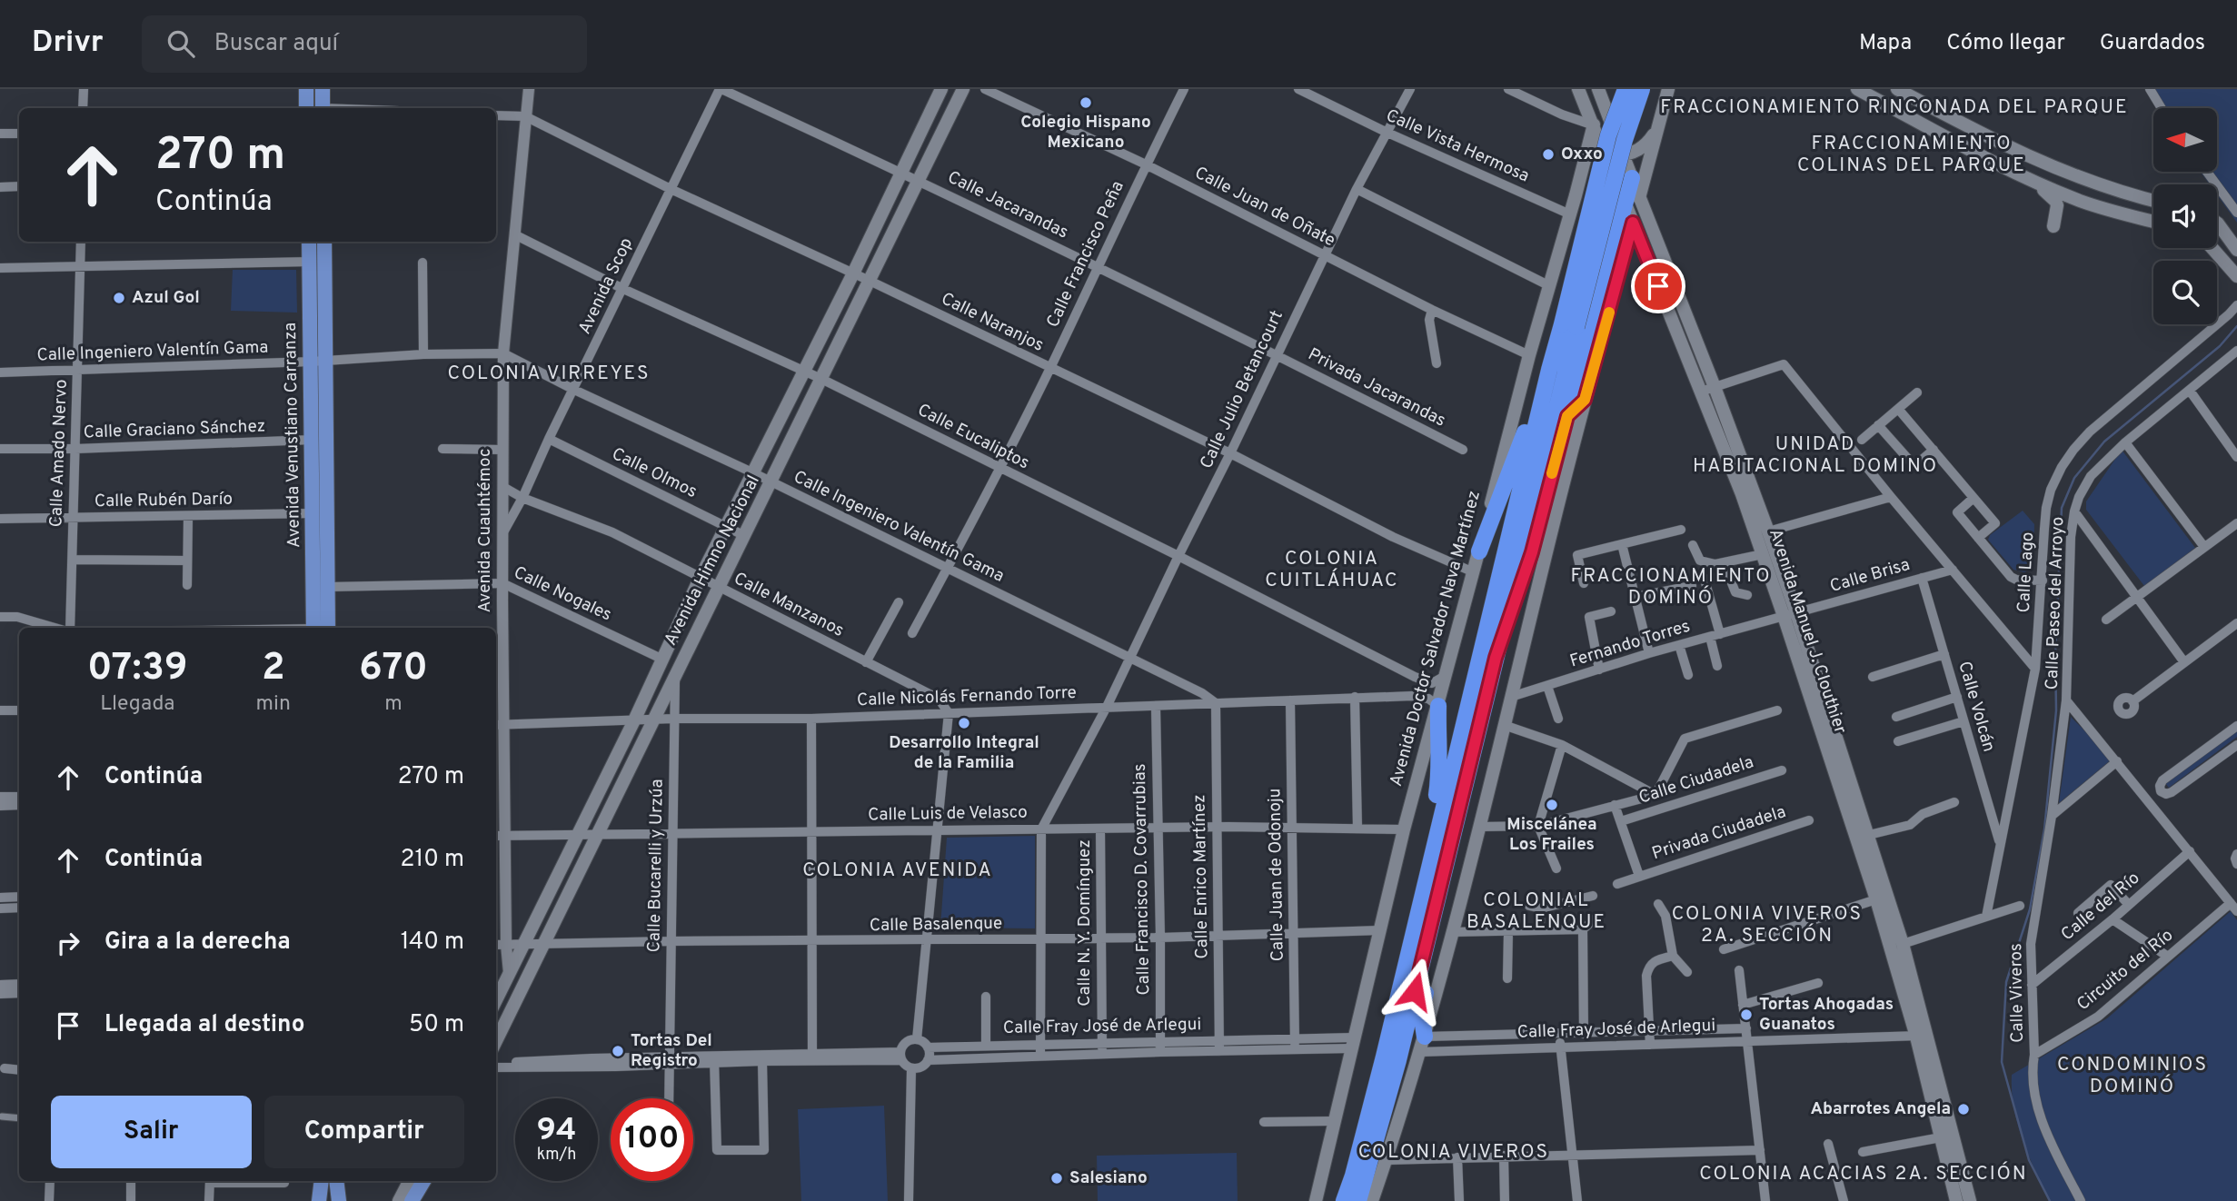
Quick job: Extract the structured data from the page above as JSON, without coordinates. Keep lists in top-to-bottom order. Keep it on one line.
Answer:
{"streets":{"main road":["Avenida Venustiano Carranza","Avenida Himno Nacional","Avenida Manuel J. Clouthier","Avenida Doctor Salvador Nava Martínez"],"street":["Calle Vista Hermosa","Calle Jacarandas","Calle Juan de Oñate","Calle Francisco Peña","Avenida Scop","Calle Naranjos","Calle Ingeniero Valentín Gama","Privada Jacarandas","Calle Julio Betancourt","Calle Graciano Sánchez","Calle Eucaliptos","Calle Amado Nervo","Calle Olmos","Calle Rubén Darío","Avenida Cuauhtémoc","Calle Lago","Calle Brisa","Calle Nogales","Calle Paseo del Arroyo","Calle Manzanos","Fernando Torres","Calle Nicolás Fernando Torre","Calle Volcán","Calle Ciudadela","Calle Luis de Velasco","Privada Ciudadela","Calle Bucarelli y Urzúa","Calle Juan de Odonoju","Calle Enrico Martínez","Calle Francisco D. Covarrubias","Calle del Río","Calle N. Y. Domínguez","Calle Basalenque","Circuito del Río","Calle Viveros","Calle Fray José de Arlegui"]},"crossings":[["Calle Vista Hermosa","Calle Julio Betancourt"],["Calle Vista Hermosa","Avenida Doctor Salvador Nava Martínez"],["Calle Jacarandas","Calle Francisco Peña"],["Calle Jacarandas","Avenida Scop"],["Calle Jacarandas","Privada Jacarandas"],["Calle Jacarandas","Calle Julio Betancourt"],["Calle Jacarandas","Avenida Himno Nacional"],["Calle Juan de Oñate","Calle Francisco Peña"],["Calle Juan de Oñate","Calle Julio Betancourt"],["Calle Juan de Oñate","Avenida Doctor Salvador Nava Martínez"],["Calle Francisco Peña","Calle Naranjos"],["Calle Francisco Peña","Calle Ingeniero Valentín Gama"],["Calle Francisco Peña","Calle Eucaliptos"],["Avenida Scop","Calle Naranjos"],["Avenida Scop","Calle Ingeniero Valentín Gama"],["Avenida Scop","Calle Eucaliptos"],["Avenida Scop","Calle Olmos"],["Avenida Scop","Avenida Cuauhtémoc"],["Avenida Scop","Calle Manzanos"],["Calle Naranjos","Calle Julio Betancourt"],["Calle Naranjos","Avenida Cuauhtémoc"],["Calle Naranjos","Avenida Himno Nacional"],["Calle Naranjos","Avenida Doctor Salvador Nava Martínez"],["Calle Ingeniero Valentín Gama","Calle Julio Betancourt"],["Calle Ingeniero Valentín Gama","Avenida Venustiano Carranza"],["Calle Ingeniero Valentín Gama","Calle Amado Nervo"],["Calle Ingeniero Valentín Gama","Avenida Cuauhtémoc"],["Calle Ingeniero Valentín Gama","Avenida Himno Nacional"],["Calle Ingeniero Valentín Gama","Calle Nicolás Fernando Torre"],["Calle Ingeniero Valentín Gama","Calle Enrico Martínez"],["Privada Jacarandas","Calle Julio Betancourt"],["Calle Julio Betancourt","Calle Eucaliptos"],["Calle Julio Betancourt","Calle Nicolás Fernando Torre"],["Calle Julio Betancourt","Calle Luis de Velasco"],["Calle Graciano Sánchez","Avenida Venustiano Carranza"],["Calle Graciano Sánchez","Calle Amado Nervo"],["Avenida Venustiano Carranza","Calle Rubén Darío"],["Avenida Venustiano Carranza","Calle Nogales"],["Calle Eucaliptos","Avenida Cuauhtémoc"],["Calle Eucaliptos","Avenida Himno Nacional"],["Calle Eucaliptos","Avenida Doctor Salvador Nava Martínez"],["Calle Amado Nervo","Calle Rubén Darío"],["Calle Olmos","Avenida Himno Nacional"],["Avenida Cuauhtémoc","Avenida Himno Nacional"],["Avenida Cuauhtémoc","Calle Nogales"],["Avenida Cuauhtémoc","Calle Manzanos"],["Avenida Cuauhtémoc","Calle Nicolás Fernando Torre"],["Avenida Cuauhtémoc","Calle Luis de Velasco"],["Avenida Cuauhtémoc","Calle Basalenque"],["Avenida Himno Nacional","Calle Nogales"],["Avenida Himno Nacional","Calle Manzanos"],["Avenida Himno Nacional","Calle Nicolás Fernando Torre"],["Avenida Himno Nacional","Calle Luis de Velasco"],["Avenida Himno Nacional","Calle Bucarelli y Urzúa"],["Avenida Himno Nacional","Calle Basalenque"],["Calle Lago","Calle Volcán"],["Calle Brisa","Avenida Manuel J. Clouthier"],["Calle Brisa","Fernando Torres"],["Calle Brisa","Calle Volcán"],["Calle Paseo del Arroyo","Calle Viveros"],["Calle Manzanos","Calle Nicolás Fernando Torre"],["Avenida Manuel J. Clouthier","Avenida Doctor Salvador Nava Martínez"],["Avenida Manuel J. Clouthier","Fernando Torres"],["Avenida Manuel J. Clouthier","Calle Fray José de Arlegui"],["Avenida Doctor Salvador Nava Martínez","Calle Nicolás Fernando Torre"],["Avenida Doctor Salvador Nava Martínez","Calle Luis de Velasco"],["Avenida Doctor Salvador Nava Martínez","Calle Basalenque"],["Avenida Doctor Salvador Nava Martínez","Calle Fray José de Arlegui"],["Calle Nicolás Fernando Torre","Calle Bucarelli y Urzúa"],["Calle Nicolás Fernando Torre","Calle Juan de Odonoju"],["Calle Nicolás Fernando Torre","Calle Enrico Martínez"],["Calle Nicolás Fernando Torre","Calle Francisco D. Covarrubias"],["Calle Luis de Velasco","Calle Bucarelli y Urzúa"],["Calle Luis de Velasco","Calle Juan de Odonoju"],["Calle Luis de Velasco","Calle Enrico Martínez"],["Calle Luis de Velasco","Calle Francisco D. Covarrubias"],["Calle Luis de Velasco","Calle N. Y. Domínguez"],["Calle Bucarelli y Urzúa","Calle Basalenque"],["Calle Juan de Odonoju","Calle Basalenque"],["Calle Juan de Odonoju","Calle Fray José de Arlegui"],["Calle Enrico Martínez","Calle Basalenque"],["Calle Enrico Martínez","Calle Fray José de Arlegui"],["Calle Francisco D. Covarrubias","Calle Basalenque"],["Calle Francisco D. Covarrubias","Calle Fray José de Arlegui"],["Calle del Río","Calle Viveros"],["Calle N. Y. Domínguez","Calle Basalenque"],["Calle N. Y. Domínguez","Calle Fray José de Arlegui"],["Circuito del Río","Calle Viveros"]],"districts":["FRACCIONAMIENTO RINCONADA DEL PARQUE","FRACCIONAMIENTO COLINAS DEL PARQUE","COLONIA VIRREYES","UNIDAD HABITACIONAL DOMINO","COLONIA CUITLÁHUAC","FRACCIONAMIENTO DOMINÓ","COLONIA AVENIDA","COLONIAL BASALENQUE","COLONIA VIVEROS 2A. SECCIÓN","CONDOMINIOS DOMINÓ","COLONIA VIVEROS","COLONIA ACACIAS 2A. SECCIÓN"],"places":["Colegio Hispano Mexicano","Oxxo","Azul Gol","Desarrollo Integral de la Familia","Miscelánea Los Frailes","Tortas Ahogadas Guanatos","Tortas Del Registro","Abarrotes Angela","Salesiano"],"north":"left","page":{"header":"Drivr","search":"Buscar aquí","nav":["Mapa","Cómo llegar","Guardados"],"turn":["270 m","Continúa"],"eta":["07:39","Llegada","2","min","670","m"],"list":[{"name":"Continúa","value":"270 m"},{"name":"Continúa","value":"210 m"},{"name":"Gira a la derecha","value":"140 m"},{"name":"Llegada al destino","value":"50 m"}],"buttons":["Salir","Compartir"],"speed":"94 km/h","limit":"100"}}
